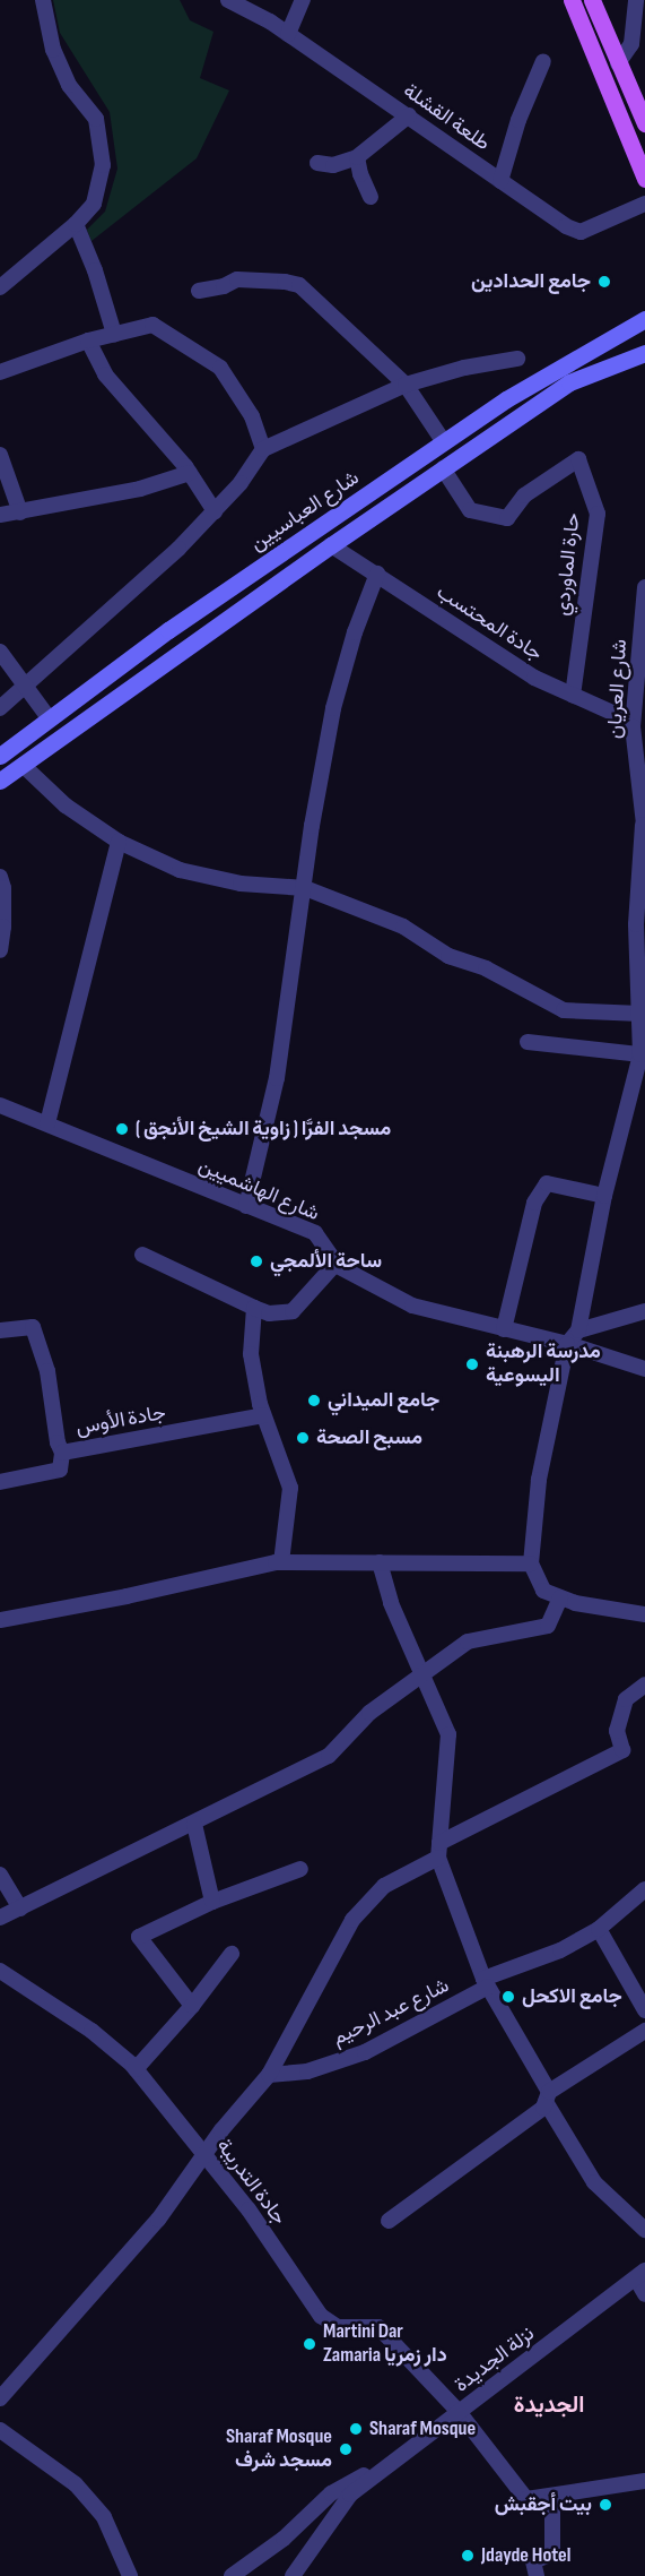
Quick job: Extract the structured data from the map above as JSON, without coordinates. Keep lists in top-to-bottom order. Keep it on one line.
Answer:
{"streets":{"main road":["شارع العباسيين"],"street":["طلعة القشلة","حارة الماوردي","جادة المحتسب","شارع العريان","شارع الهاشميين","جادة الأوس","شارع عبد الرحيم","جادة التدريبة","نزلة الجديدة"]},"crossings":[["شارع العباسيين","حارة الماوردي"],["شارع العباسيين","جادة المحتسب"],["حارة الماوردي","جادة المحتسب"],["جادة المحتسب","شارع العريان"],["جادة التدريبة","نزلة الجديدة"]],"districts":["الجديدة"],"places":["جامع الحدادين","مسجد الفرَّا ( زاوية الشيخ الأنجق )","ساحة الألمجي","مدرسة الرهبنة اليسوعية","جامع الميداني","مسبح الصحة","جامع الاكحل","Martini Dar Zamaria دار زمريا","Sharaf Mosque","Sharaf Mosque مسجد شرف","بيت أجقبش","Jdayde Hotel"]}
